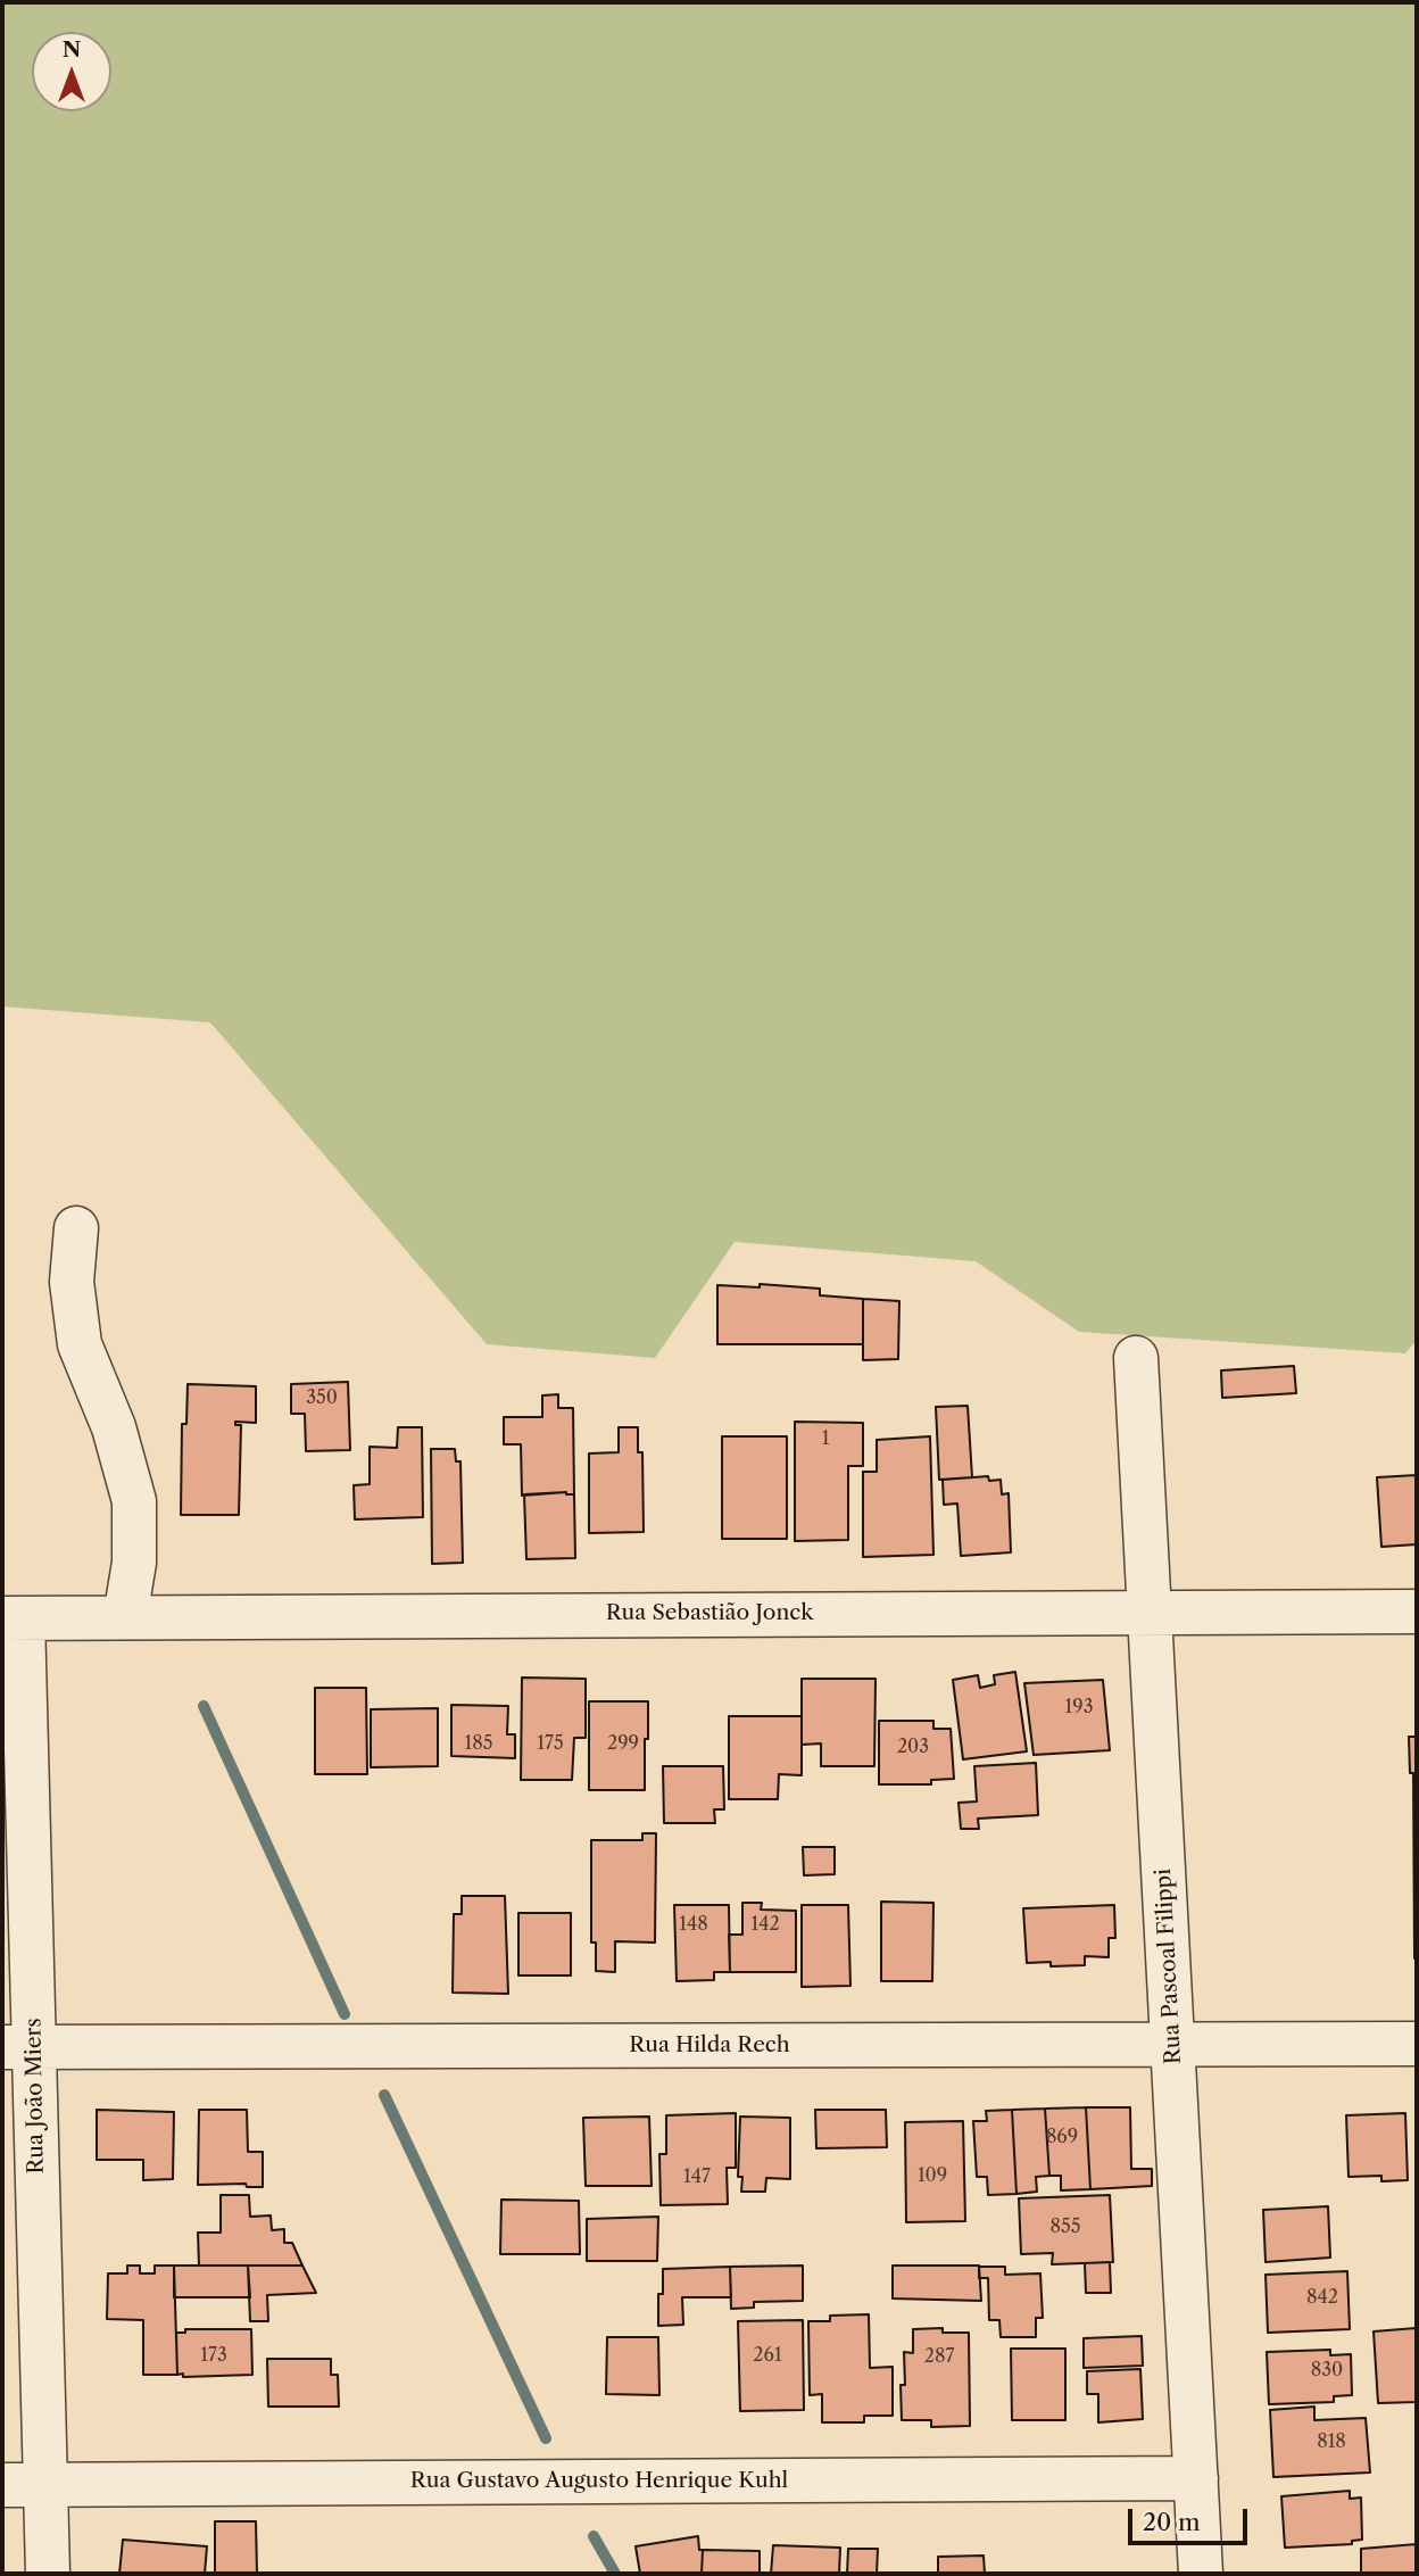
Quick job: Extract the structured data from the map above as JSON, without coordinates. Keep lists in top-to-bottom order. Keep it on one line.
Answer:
{"streets":{"street":["Rua Sebastião Jonck","Rua Pascoal Filippi","Rua Hilda Rech","Rua João Miers","Rua Gustavo Augusto Henrique Kuhl"]},"crossings":[["Rua Sebastião Jonck","Rua Pascoal Filippi"],["Rua Sebastião Jonck","Rua João Miers"],["Rua Pascoal Filippi","Rua Hilda Rech"],["Rua Pascoal Filippi","Rua Gustavo Augusto Henrique Kuhl"],["Rua Hilda Rech","Rua João Miers"],["Rua João Miers","Rua Gustavo Augusto Henrique Kuhl"]],"house_numbers":["350","1","193","185","175","299","203","148","142","869","109","147","855","842","173","261","287","830","818"],"scale_bar":"20 m","north":"top"}
